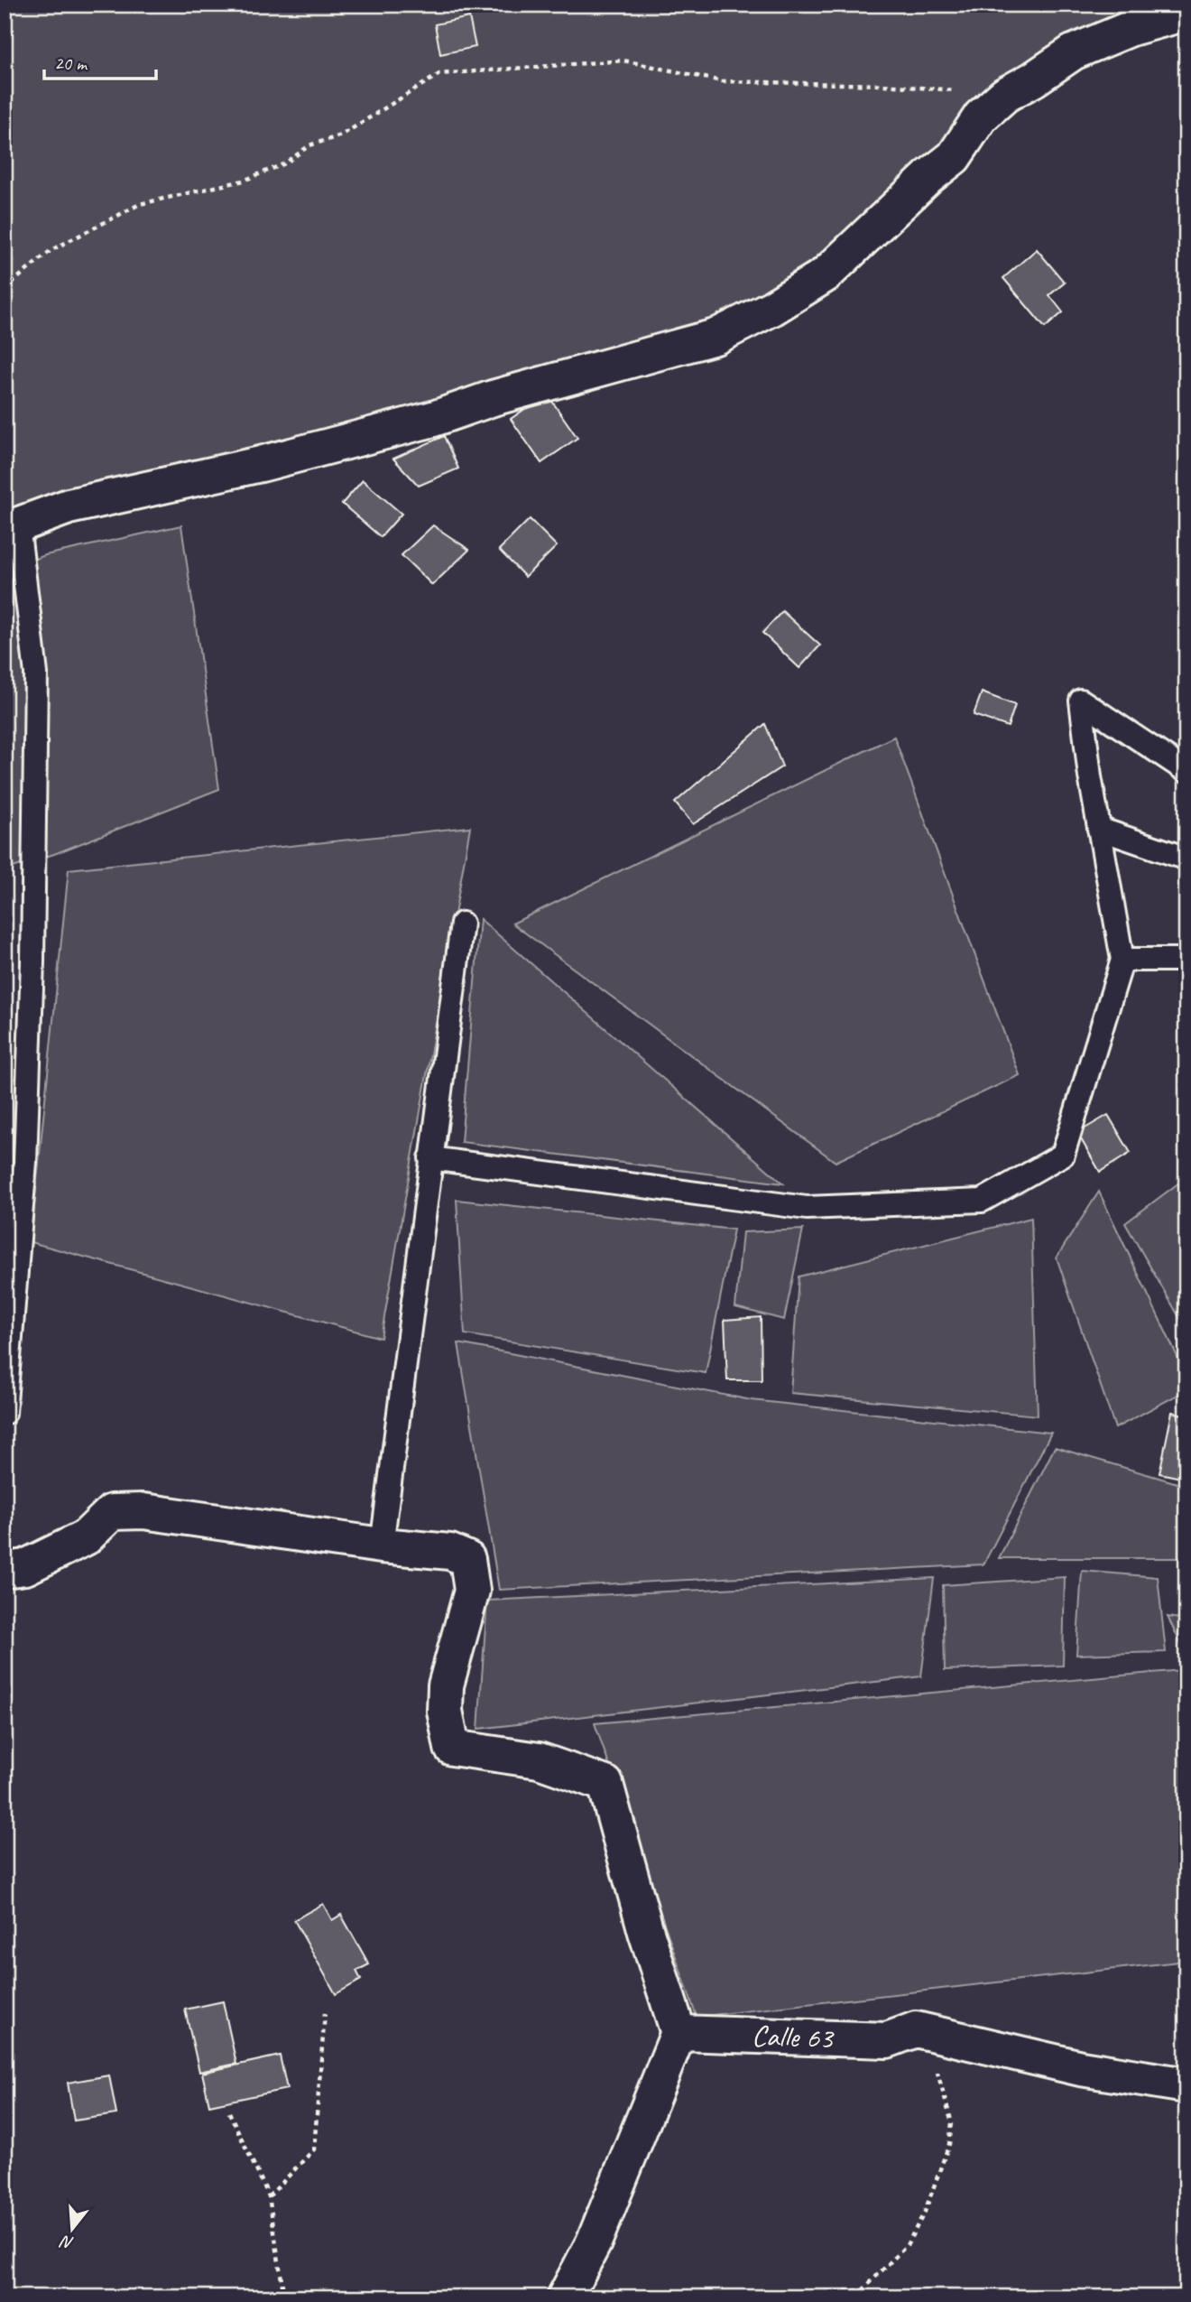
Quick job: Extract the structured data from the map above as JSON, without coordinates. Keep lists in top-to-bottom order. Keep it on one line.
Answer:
{"streets":{"street":["Calle 63"]},"scale_bar":"20 m","north":"bottom"}
